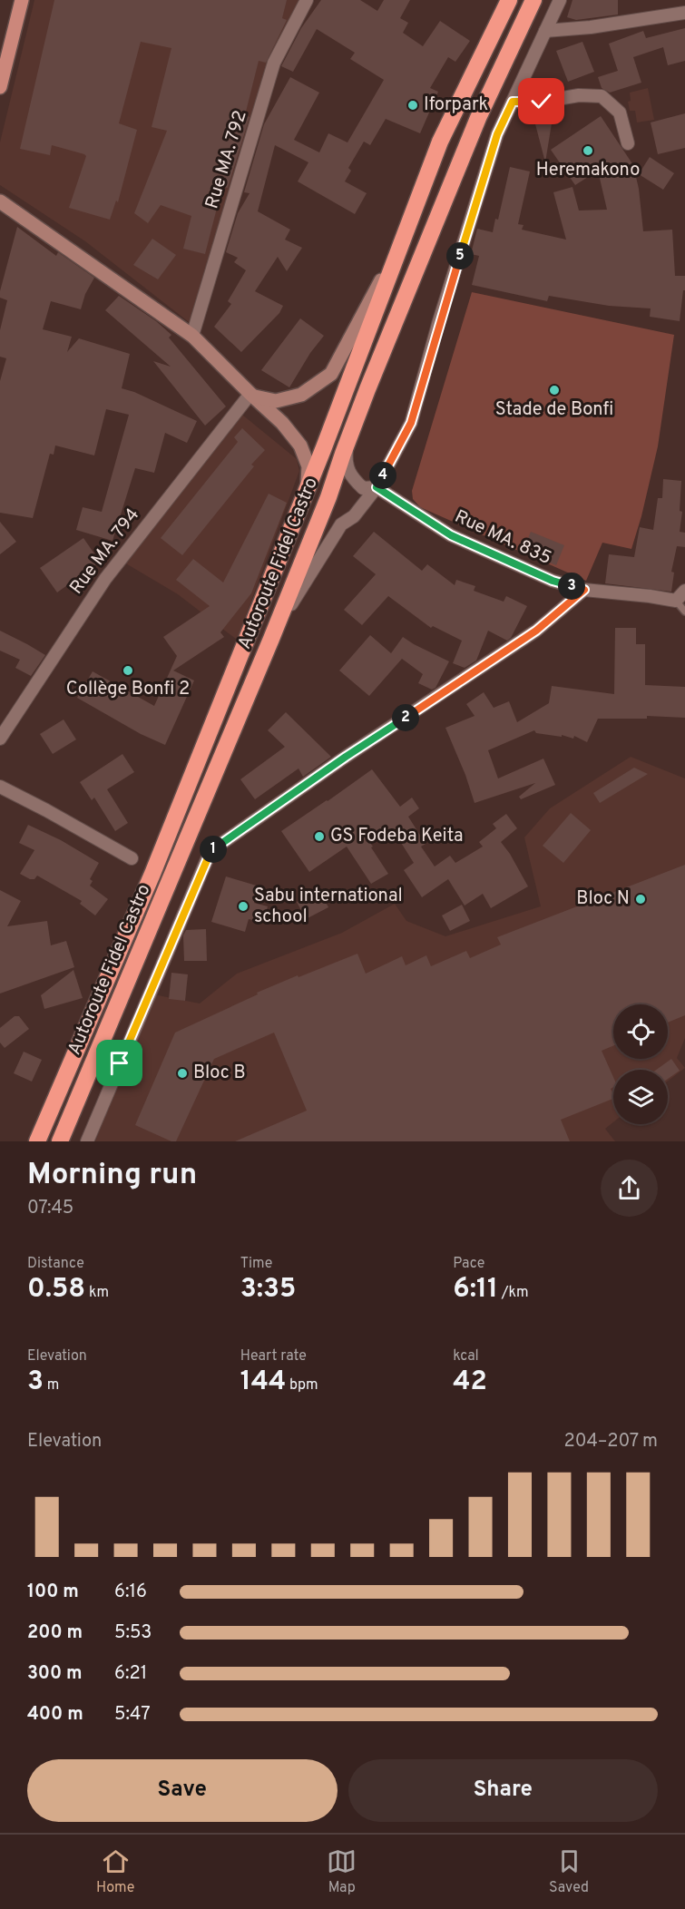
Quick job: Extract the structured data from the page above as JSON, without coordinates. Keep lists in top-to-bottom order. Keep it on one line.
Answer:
{"streets":{"highway":["Autoroute Fidel Castro"],"street":["Rue MA. 792","Rue MA. 835","Rue MA. 794"]},"crossings":[["Rue MA. 835","Autoroute Fidel Castro"]],"places":["Iforpark","Heremakono","Stade de Bonfi","Collège Bonfi 2","GS Fodeba Keita","Bloc N","Sabu international school","Bloc B"],"page":{"pins":["5","4","3","2","1"],"heading":["Morning run","07:45"],"stats":[["Distance","0.58 km"],["Time","3:35"],["Pace","6:11 /km"],["Elevation","3 m"],["Heart rate","144 bpm"],["kcal","42"]],"chart":["Elevation","204–207 m"],"list":[{"name":"100 m","note":"6:16"},{"name":"200 m","note":"5:53"},{"name":"300 m","note":"6:21"},{"name":"400 m","note":"5:47"}],"buttons":["Save","Share"],"tabs":["Home","Map","Saved"]}}
